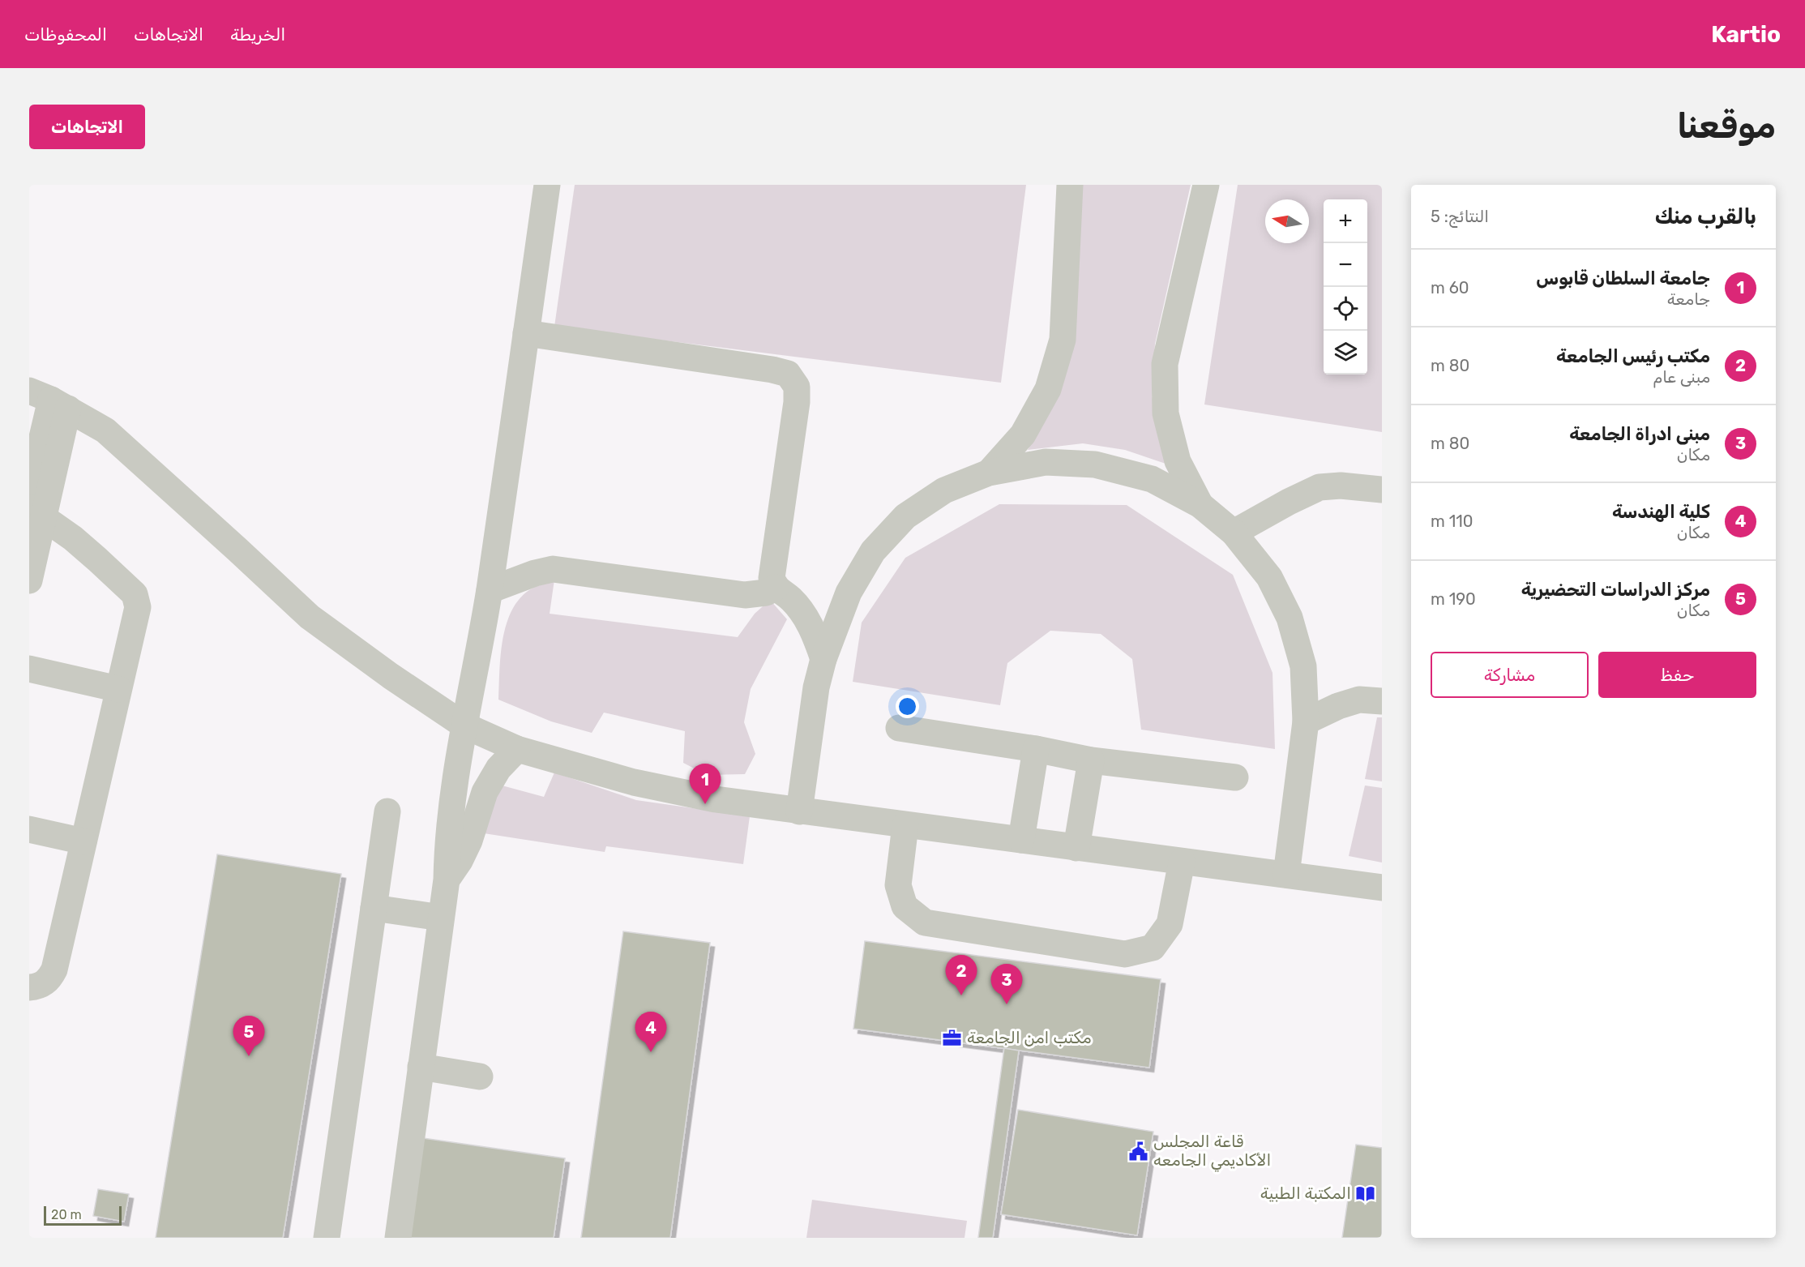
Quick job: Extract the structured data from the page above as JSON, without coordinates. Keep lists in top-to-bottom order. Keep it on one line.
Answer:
{"places":{"office":["مكتب امن الجامعة"],"public building":["قاعة المجلس الأكاديمي الجامعه"],"library":["المكتبة الطبية"]},"scale_bar":"20 m","north":"left","page":{"header":"Kartio","nav":["الخريطة","الاتجاهات","المحفوظات"],"buttons":["الاتجاهات",["حفظ","مشاركة"]],"title":"موقعنا","heading":["بالقرب منك","النتائج: 5"],"map_buttons":["+","−"],"list":[{"mark":"1","name":"جامعة السلطان قابوس","note":"جامعة","value":"60 m"},{"mark":"2","name":"مكتب رئيس الجامعة","note":"مبنى عام","value":"80 m"},{"mark":"3","name":"مبنى ادراة الجامعة","note":"مكان","value":"80 m"},{"mark":"4","name":"كلية الهندسة","note":"مكان","value":"110 m"},{"mark":"5","name":"مركز الدراسات التحضيرية","note":"مكان","value":"190 m"}],"pins":["1","2","3","4","5"],"scale":"20 m"}}
